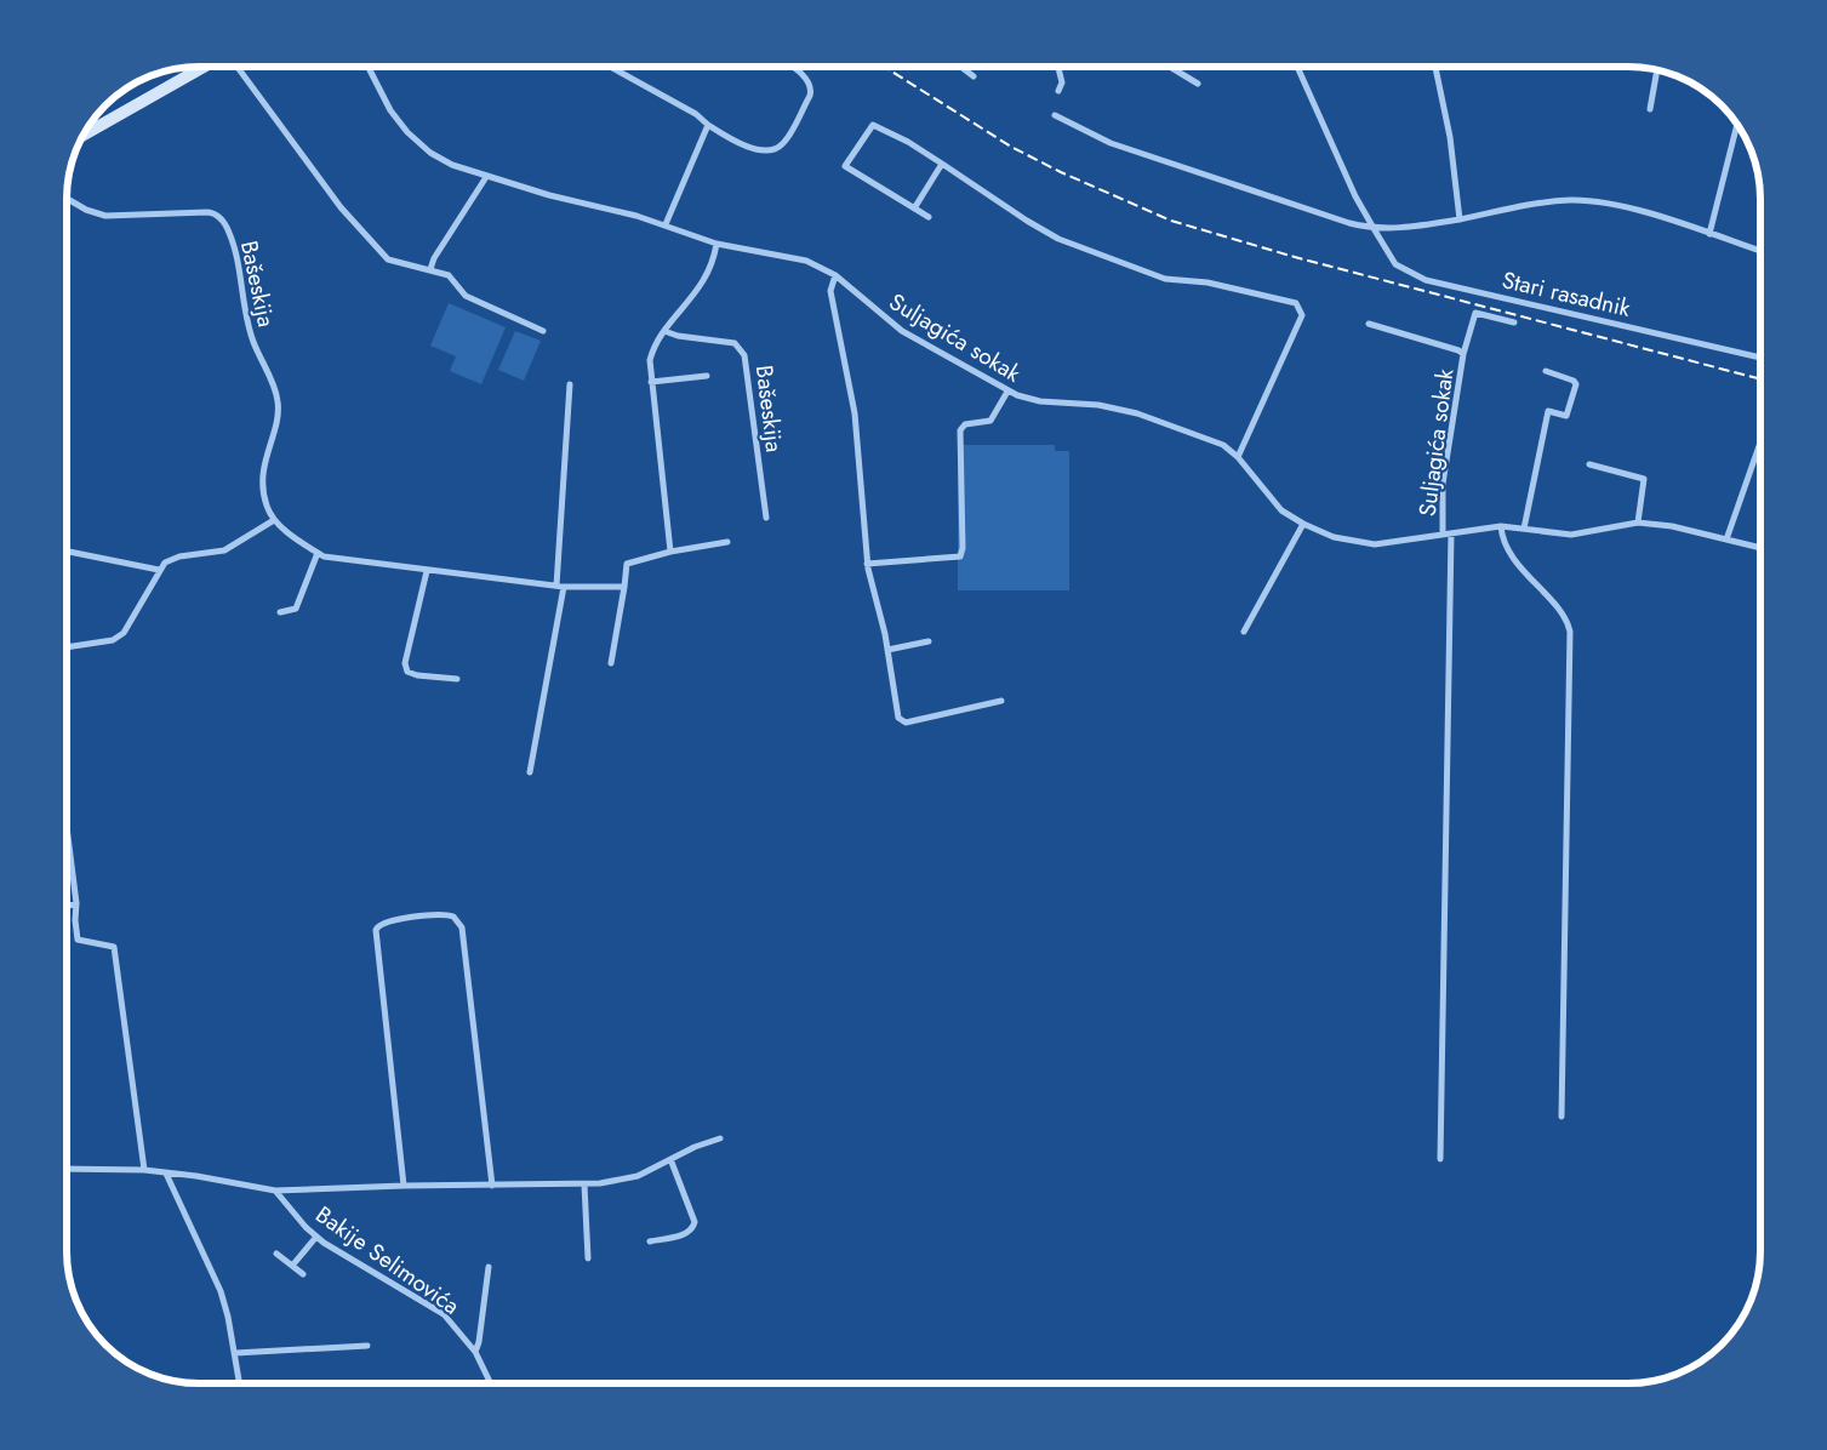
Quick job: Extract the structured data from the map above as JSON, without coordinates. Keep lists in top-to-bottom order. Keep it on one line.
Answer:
{"streets":{"street":["Bašeskija","Stari rasadnik","Suljagića sokak","Bakije Selimovića"]}}
